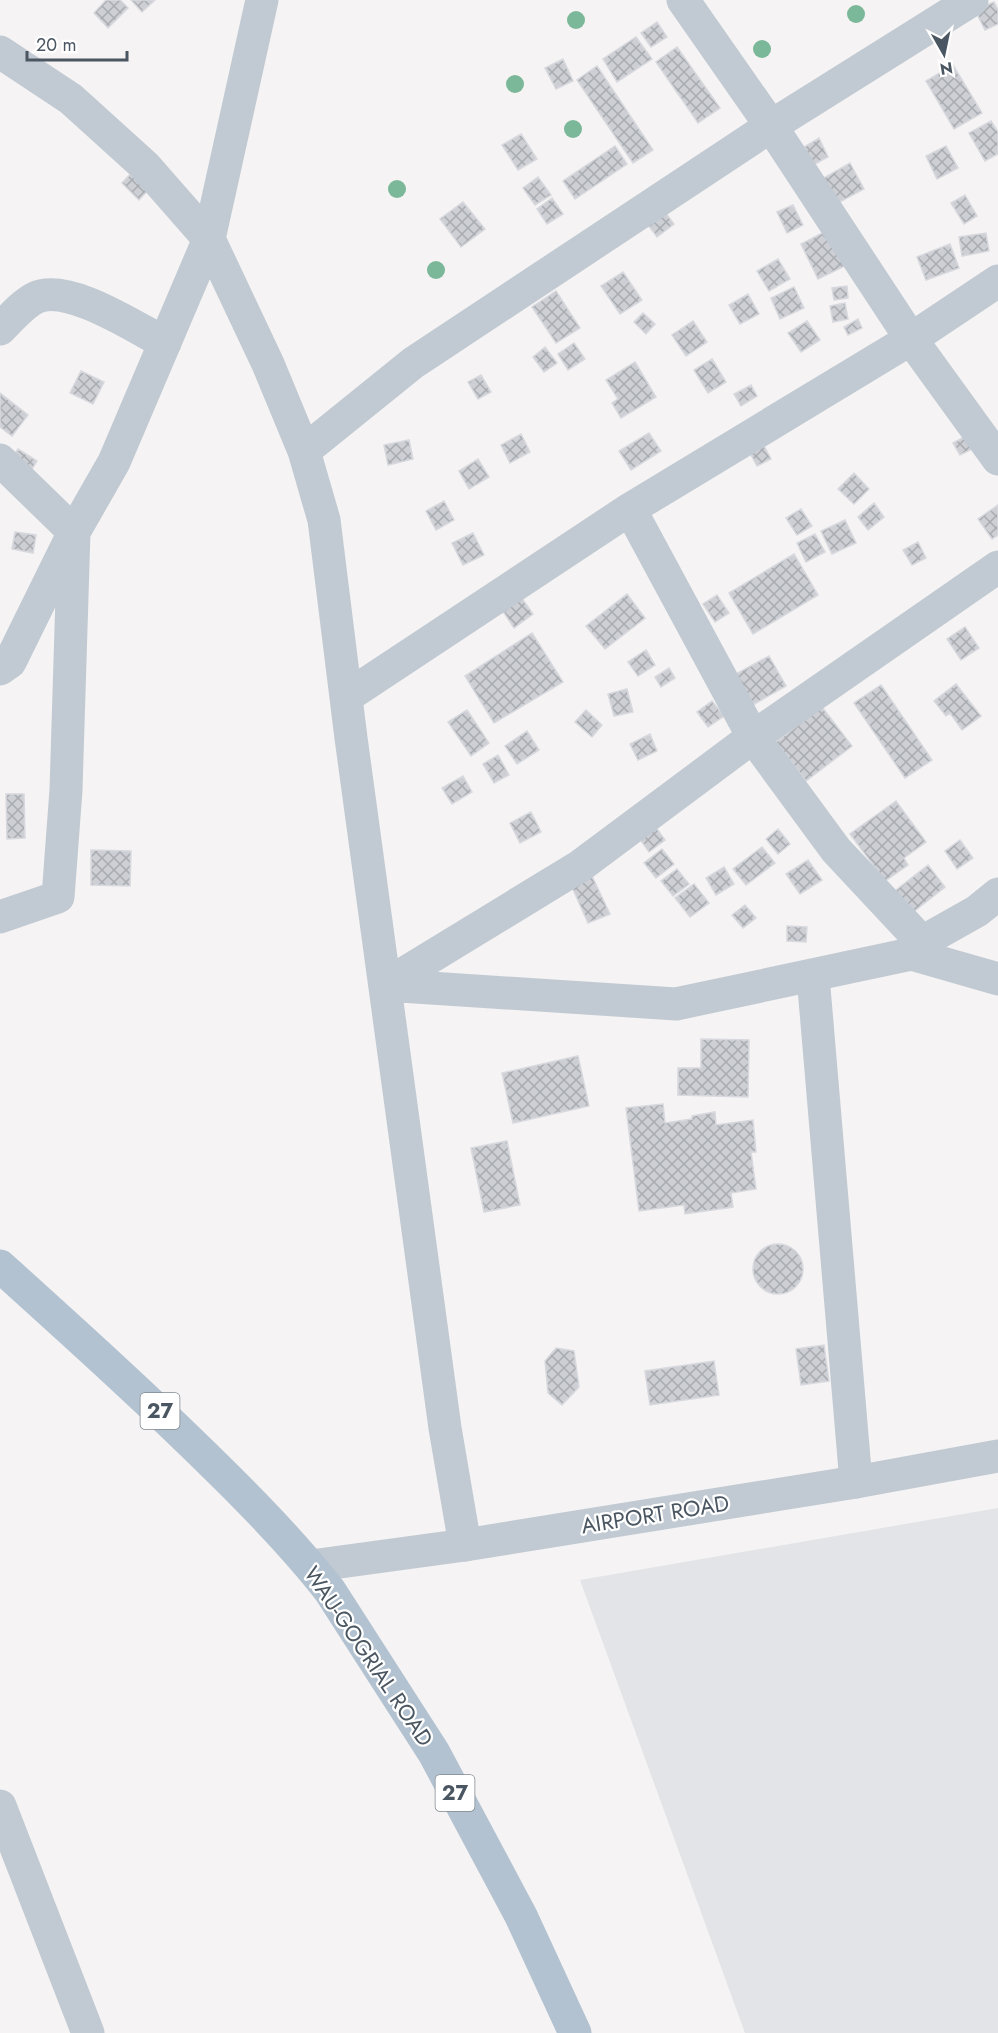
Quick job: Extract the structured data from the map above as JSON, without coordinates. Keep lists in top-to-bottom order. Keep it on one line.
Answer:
{"streets":{"main road":["27","WAU-GOGRIAL ROAD"],"street":["AIRPORT ROAD"]},"crossings":[["AIRPORT ROAD","WAU-GOGRIAL ROAD"]],"scale_bar":"20 m","north":"bottom"}
